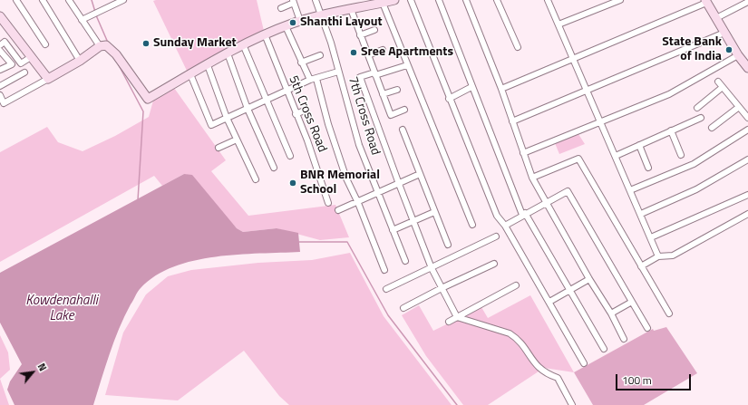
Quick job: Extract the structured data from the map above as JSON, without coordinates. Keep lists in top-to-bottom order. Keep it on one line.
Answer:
{"streets":{"street":["5th Cross Road","7th Cross Road"]},"water":["Kowdenahalli Lake"],"places":["Shanthi Layout","Sunday Market","State Bank of India","Sree Apartments","BNR Memorial School"],"scale_bar":"100 m","north":"top right"}
